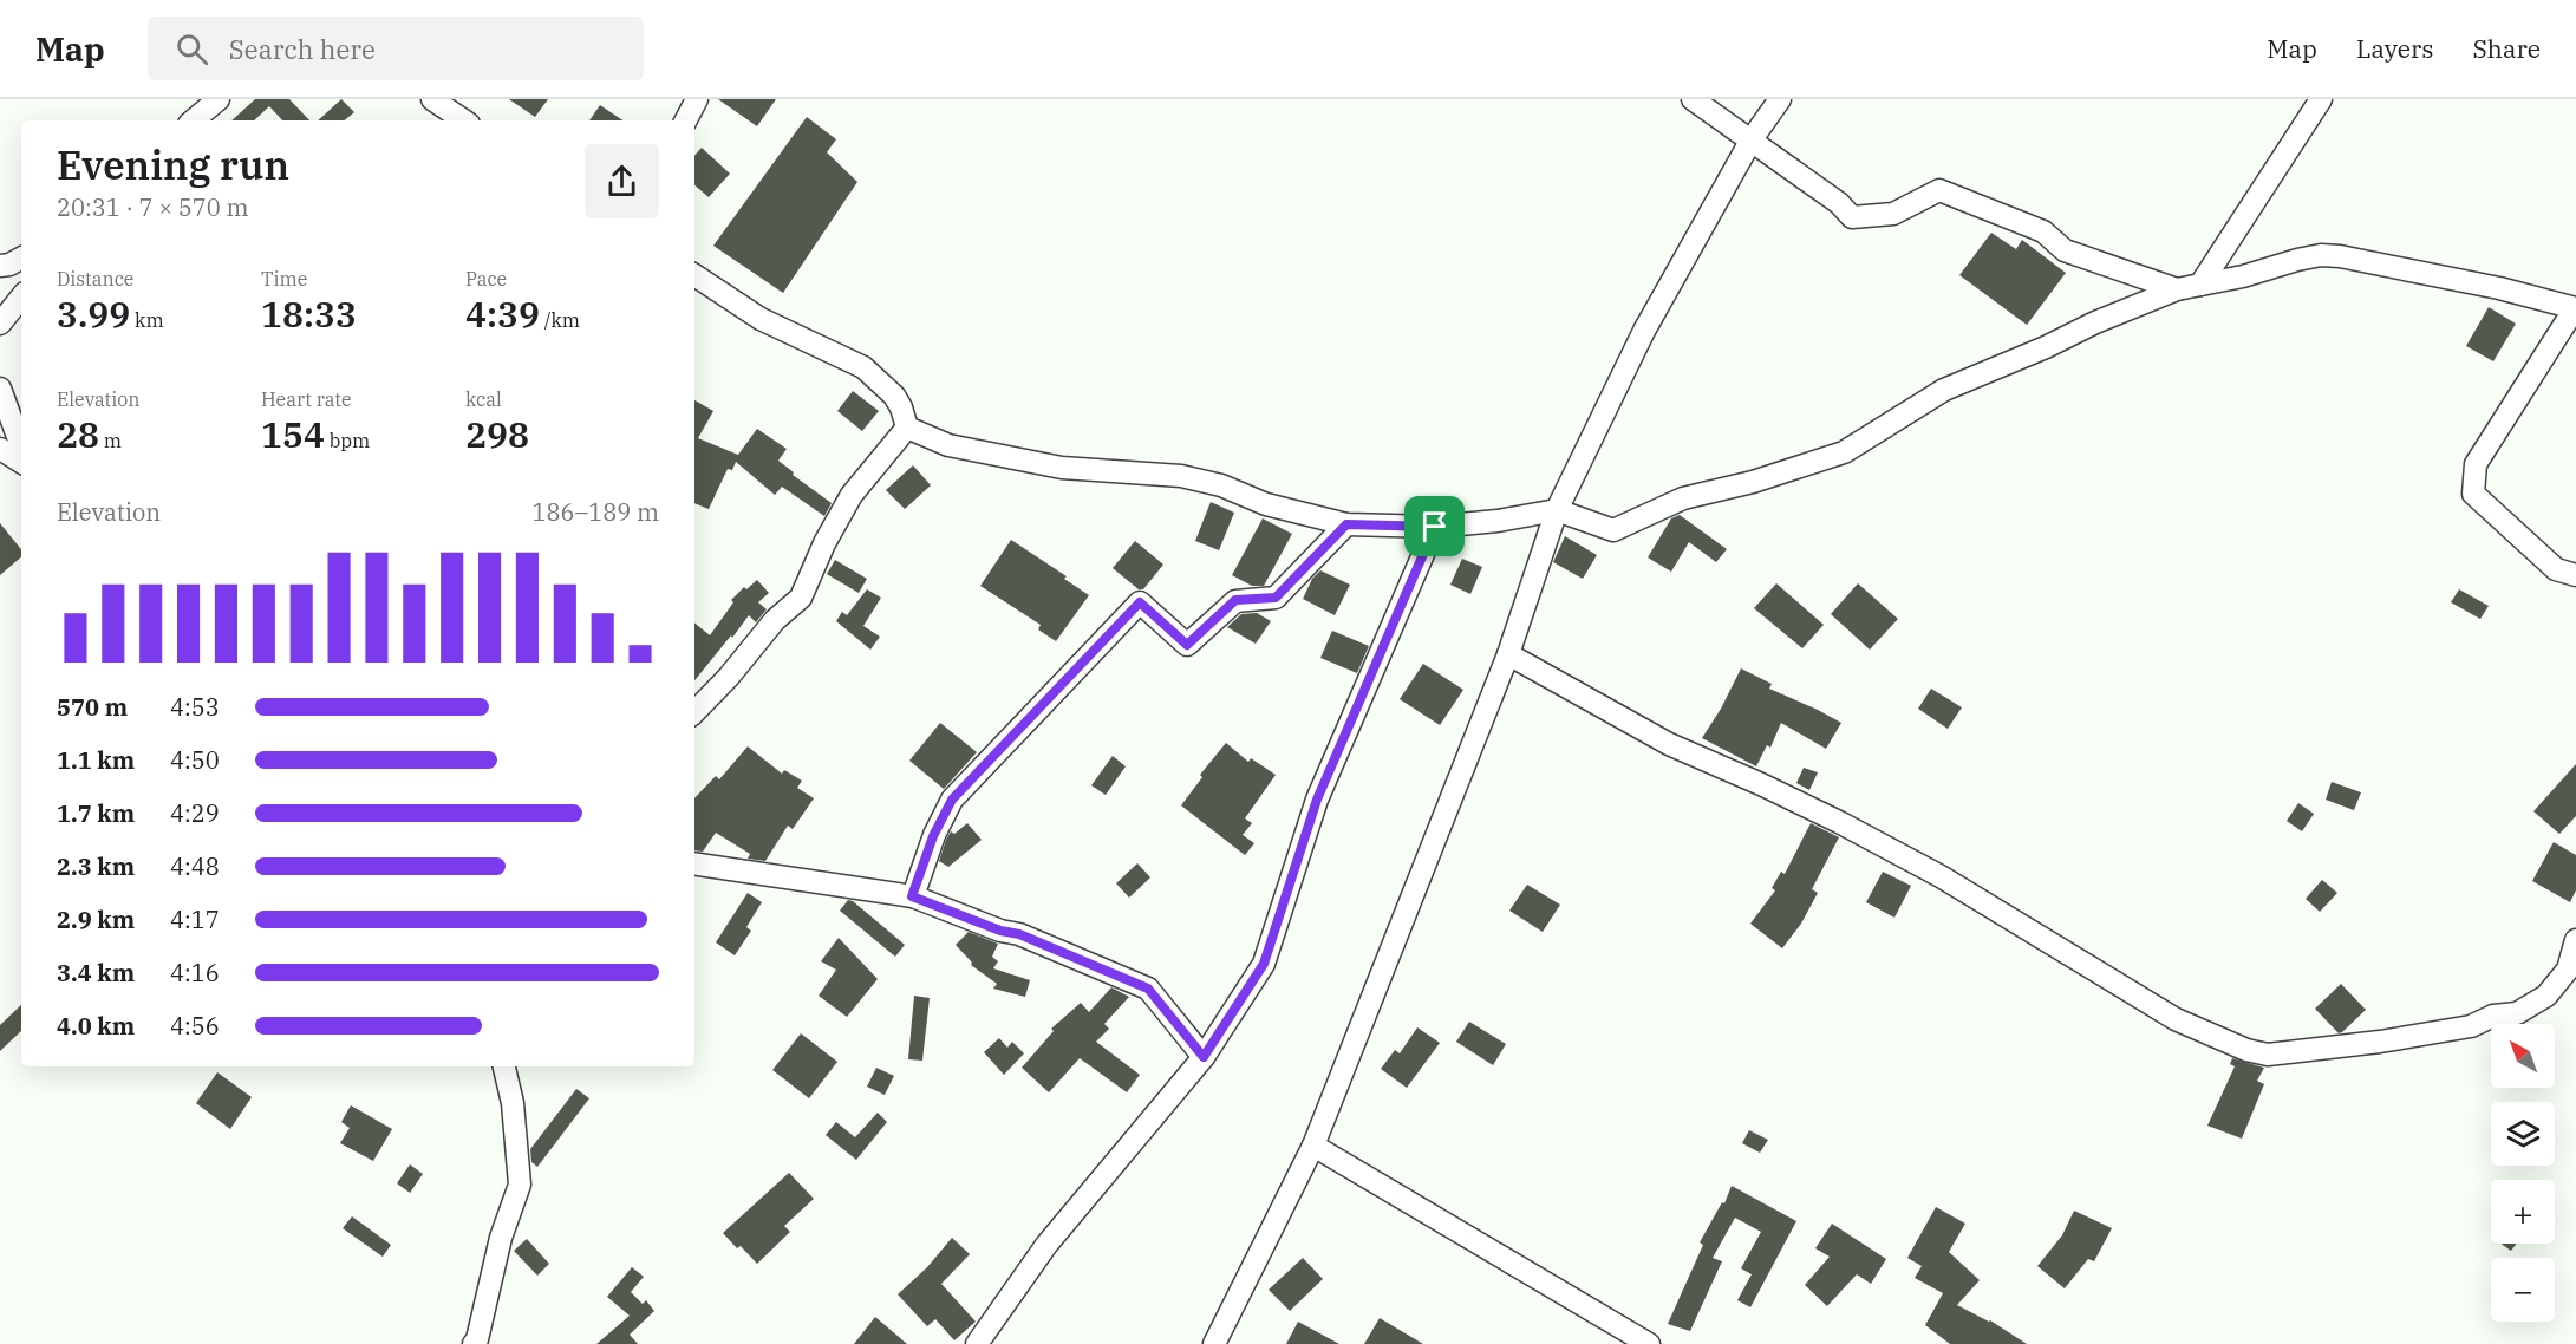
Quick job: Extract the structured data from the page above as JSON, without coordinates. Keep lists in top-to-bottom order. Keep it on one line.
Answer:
{"north":"top left","page":{"header":"Map","search":"Search here","nav":["Map","Layers","Share"],"heading":["Evening run","20:31 · 7 × 570 m"],"stats":[["Distance","3.99 km"],["Time","18:33"],["Pace","4:39 /km"],["Elevation","28 m"],["Heart rate","154 bpm"],["kcal","298"]],"chart":["Elevation","186–189 m"],"list":[{"name":"570 m","note":"4:53"},{"name":"1.1 km","note":"4:50"},{"name":"1.7 km","note":"4:29"},{"name":"2.3 km","note":"4:48"},{"name":"2.9 km","note":"4:17"},{"name":"3.4 km","note":"4:16"},{"name":"4.0 km","note":"4:56"}],"map_buttons":["+","−"]}}
